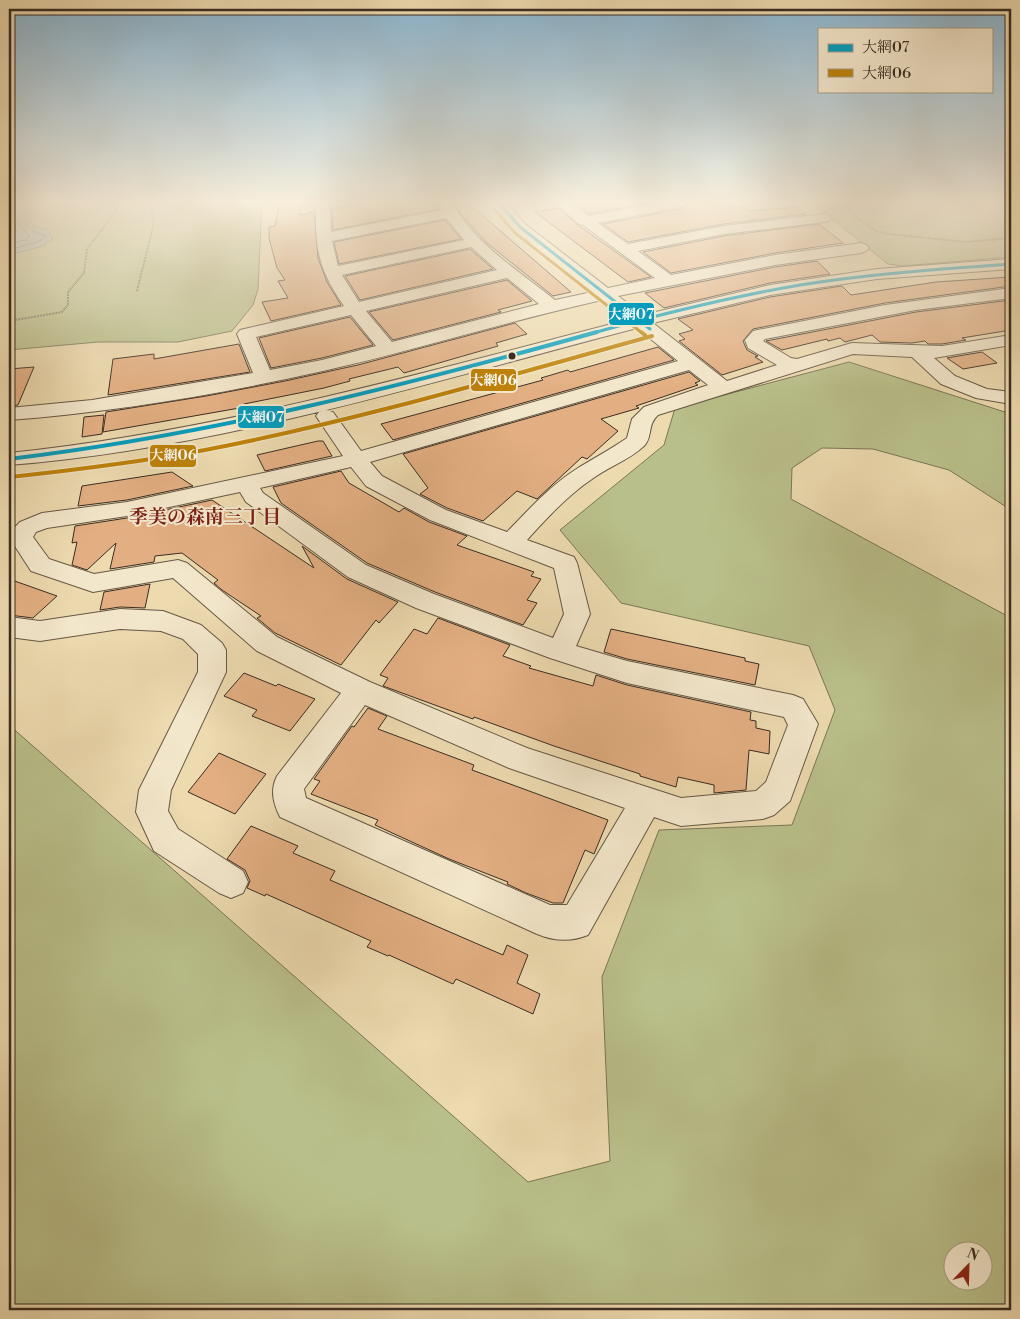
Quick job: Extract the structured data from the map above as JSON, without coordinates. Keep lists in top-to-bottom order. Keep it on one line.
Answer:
{"districts":["季美の森南三丁目"],"lines":["transit line 大網07","transit line 大網06"],"legend":["大網07","大網06"],"north":"top right"}
